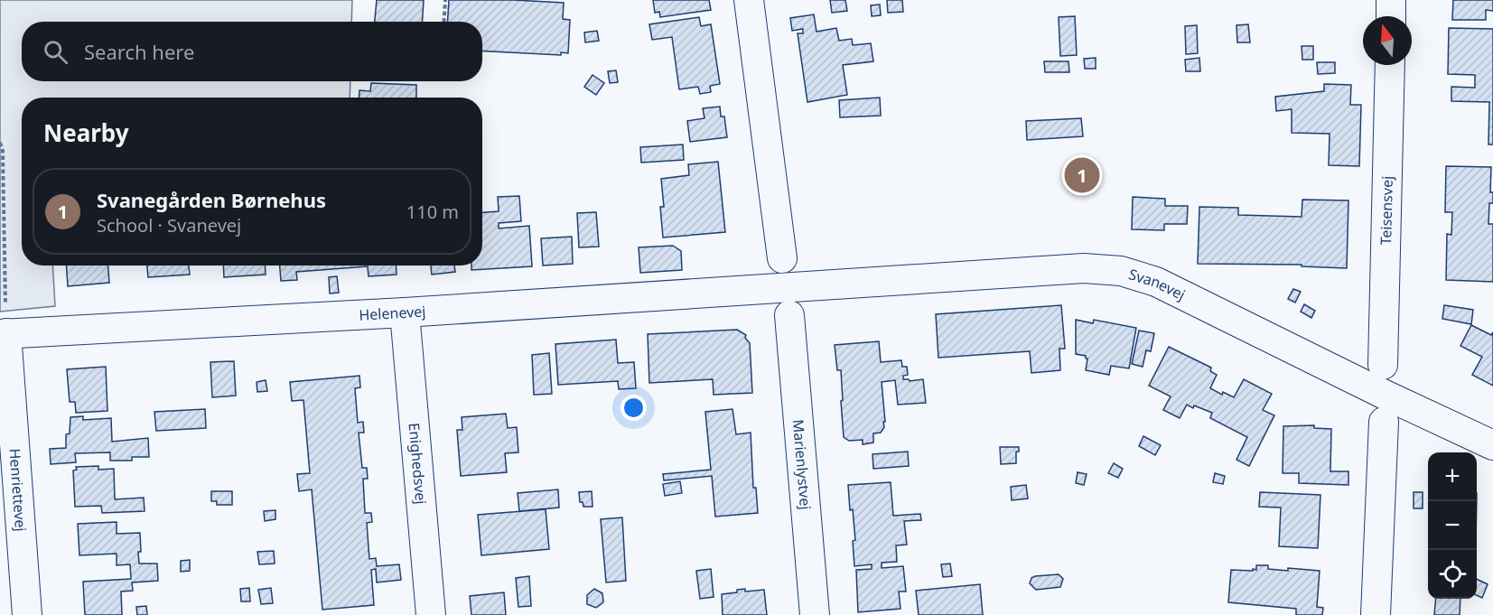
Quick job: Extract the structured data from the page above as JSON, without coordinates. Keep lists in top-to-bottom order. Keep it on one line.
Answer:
{"streets":{"street":["Teisensvej","Svanevej","Helenevej","Enighedsvej","Marienlystvej","Henriettevej"]},"crossings":[["Svanevej","Helenevej"],["Svanevej","Marienlystvej"],["Helenevej","Enighedsvej"],["Helenevej","Marienlystvej"],["Helenevej","Henriettevej"]],"north":"top","page":{"search":"Search here","heading":"Nearby","pins":"1","list":[{"mark":"1","name":"Svanegården Børnehus","note":"School · Svanevej","value":"110 m"}],"map_buttons":["+","−"]}}
